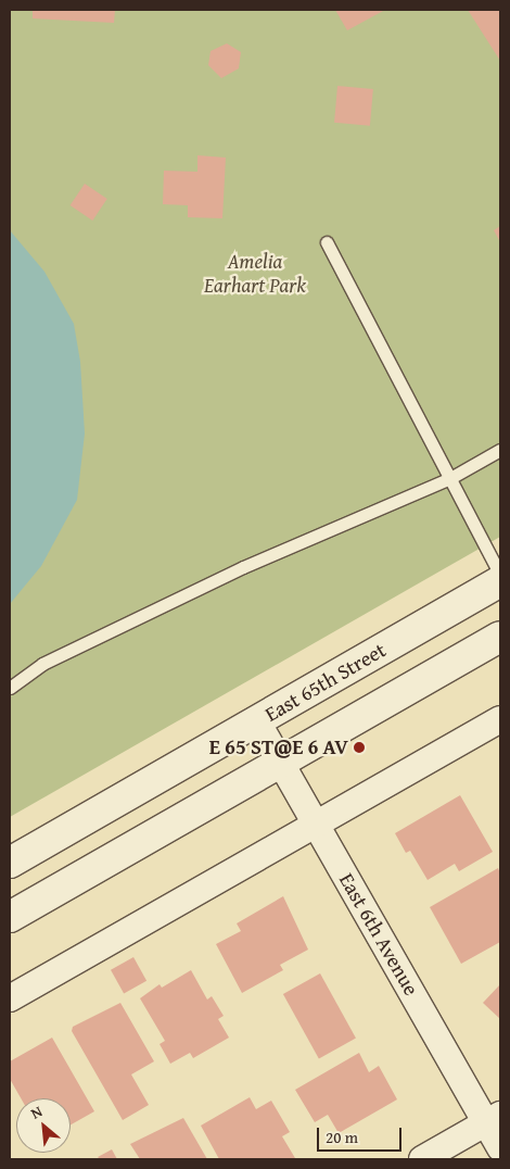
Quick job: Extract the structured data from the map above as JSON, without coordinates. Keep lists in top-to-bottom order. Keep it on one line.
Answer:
{"streets":{"main road":["East 65th Street"],"street":["East 6th Avenue"]},"crossings":[["East 65th Street","East 6th Avenue"]],"parks":["Amelia Earhart Park"],"places":["E 65 ST@E 6 AV"],"scale_bar":"20 m","north":"top left"}
